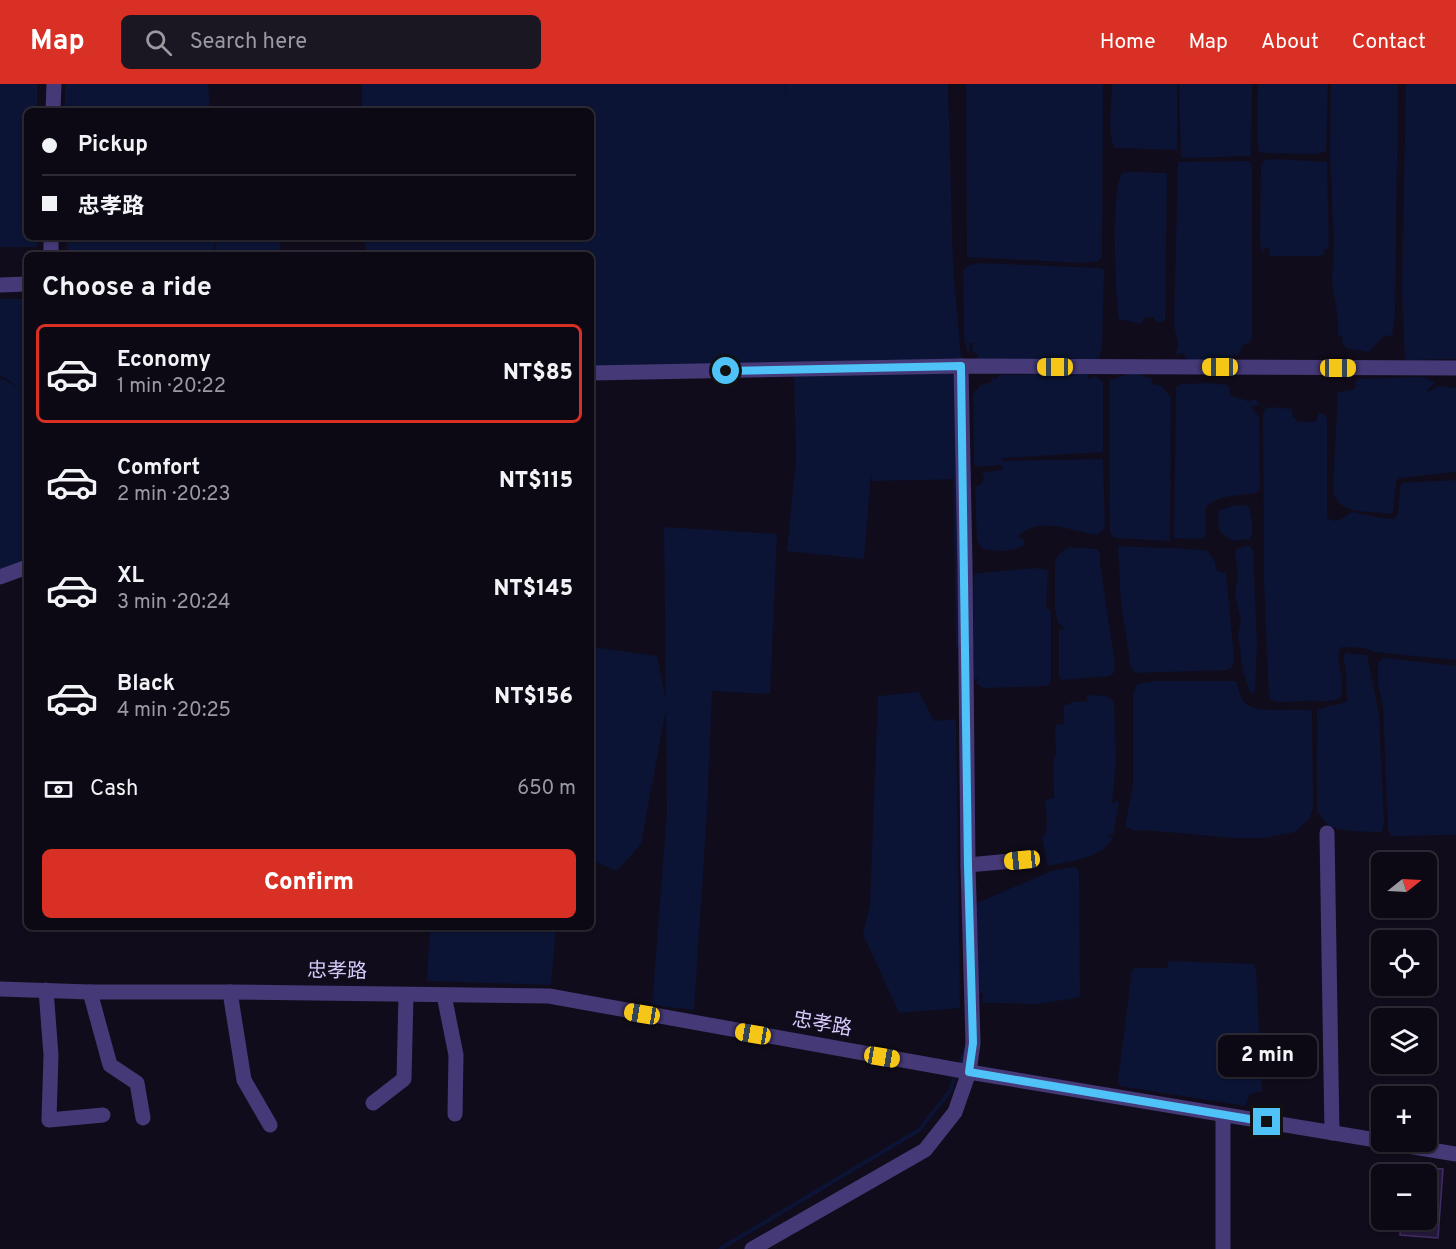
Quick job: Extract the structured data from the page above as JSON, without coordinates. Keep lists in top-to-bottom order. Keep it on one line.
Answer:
{"streets":{"street":["忠孝路"]},"north":"right","page":{"header":"Map","search":"Search here","nav":["Home","Map","About","Contact"],"banner":["Pickup","忠孝路"],"heading":"Choose a ride","list":[{"name":"Economy","note":"1 min · 20:22","value":"NT$85"},{"name":"Comfort","note":"2 min · 20:23","value":"NT$115"},{"name":"XL","note":"3 min · 20:24","value":"NT$145"},{"name":"Black","note":"4 min · 20:25","value":"NT$156"}],"pay":["Cash","650 m"],"buttons":"Confirm","map_buttons":["+","−"],"bubble":"2 min"}}
